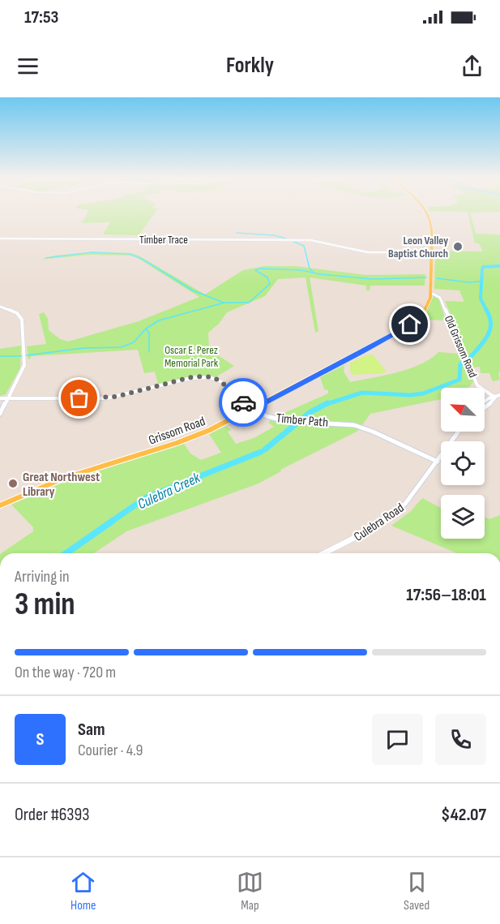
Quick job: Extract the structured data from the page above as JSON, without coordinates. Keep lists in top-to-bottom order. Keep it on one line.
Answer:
{"streets":{"main road":["Grissom Road"],"street":["Timber Trace","Old Grissom Road","Timber Path","Culebra Road"]},"crossings":[["Timber Trace","Grissom Road"],["Old Grissom Road","Grissom Road"],["Timber Path","Grissom Road"],["Timber Path","Culebra Road"]],"water":["Culebra Creek"],"parks":["Oscar E. Perez Memorial Park"],"places":["Leon Valley Baptist Church","Great Northwest Library"],"north":"top left","page":{"status":"17:53","header":"Forkly","heading":["3 min","Arriving in","17:56–18:01"],"panel":["Sam","Courier · 4.9","Order #6393","$42.07"],"bar":"On the way · 720 m","round":"S","tabs":["Home","Map","Saved"]}}
